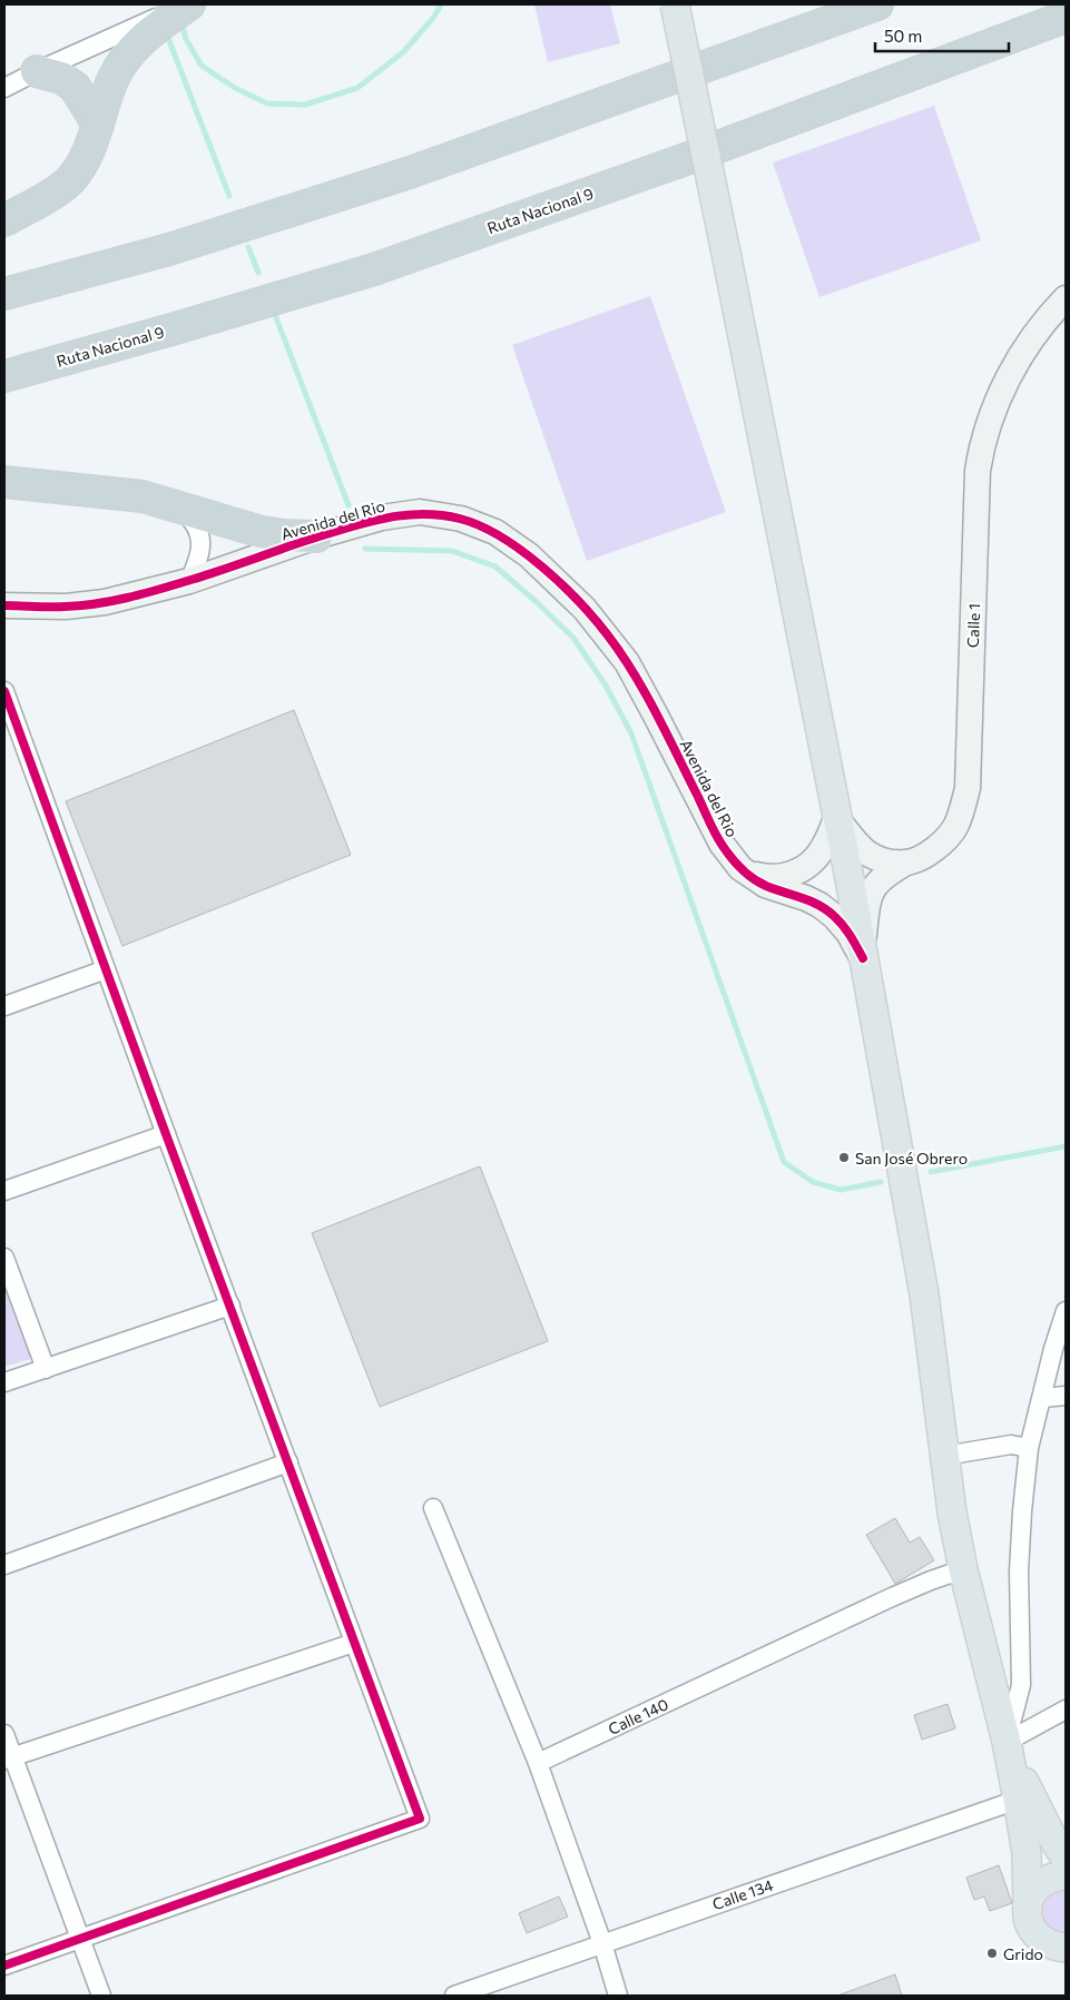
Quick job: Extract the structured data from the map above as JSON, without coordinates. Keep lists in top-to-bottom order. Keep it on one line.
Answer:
{"streets":{"highway":["Ruta Nacional 9"],"street":["Avenida del Rio","Calle 1","Calle 140","Calle 134"]},"crossings":[["Avenida del Rio","Calle 1"]],"places":["San José Obrero","Grido"],"scale_bar":"50 m"}
